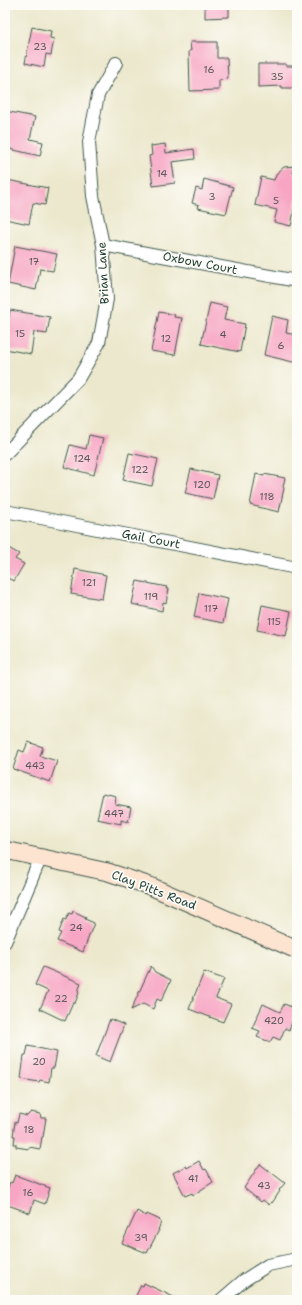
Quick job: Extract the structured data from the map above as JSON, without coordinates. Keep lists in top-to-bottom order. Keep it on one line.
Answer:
{"streets":{"street":["Oxbow Court","Brian Lane","Gail Court","Clay Pitts Road"]},"crossings":[["Oxbow Court","Brian Lane"]],"house_numbers":["23","16","35","14","3","5","17","15","4","12","6","124","122","120","118","121","119","117","115","443","447","24","22","420","20","18","41","43","16","39"]}
